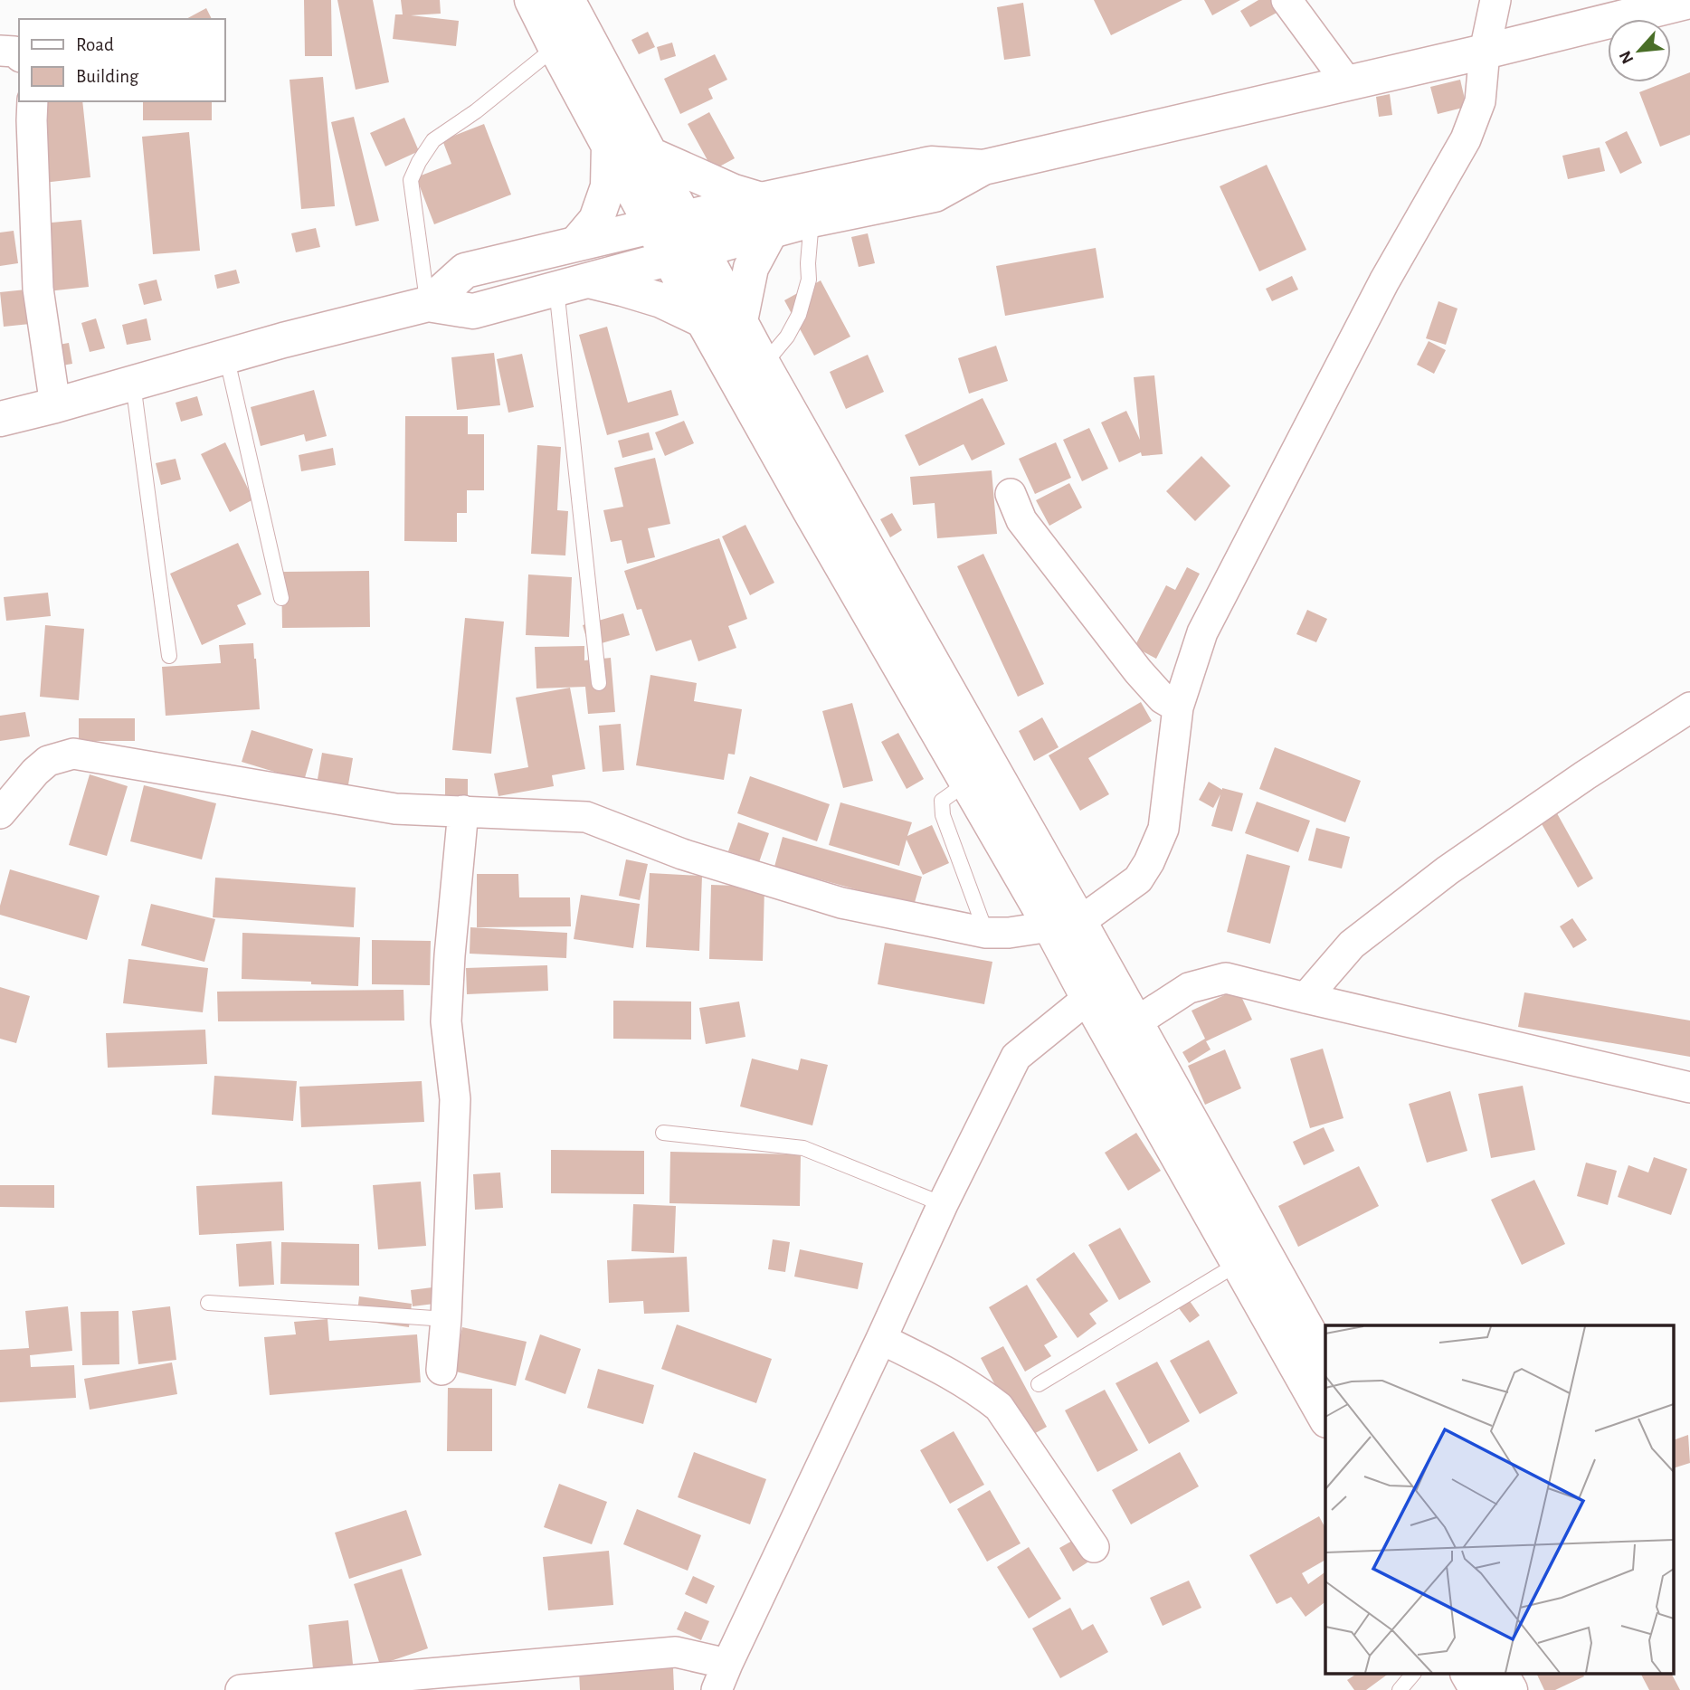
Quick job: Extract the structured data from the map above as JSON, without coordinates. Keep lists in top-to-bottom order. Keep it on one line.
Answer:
{"legend":["Road","Building"],"north":"bottom left"}
